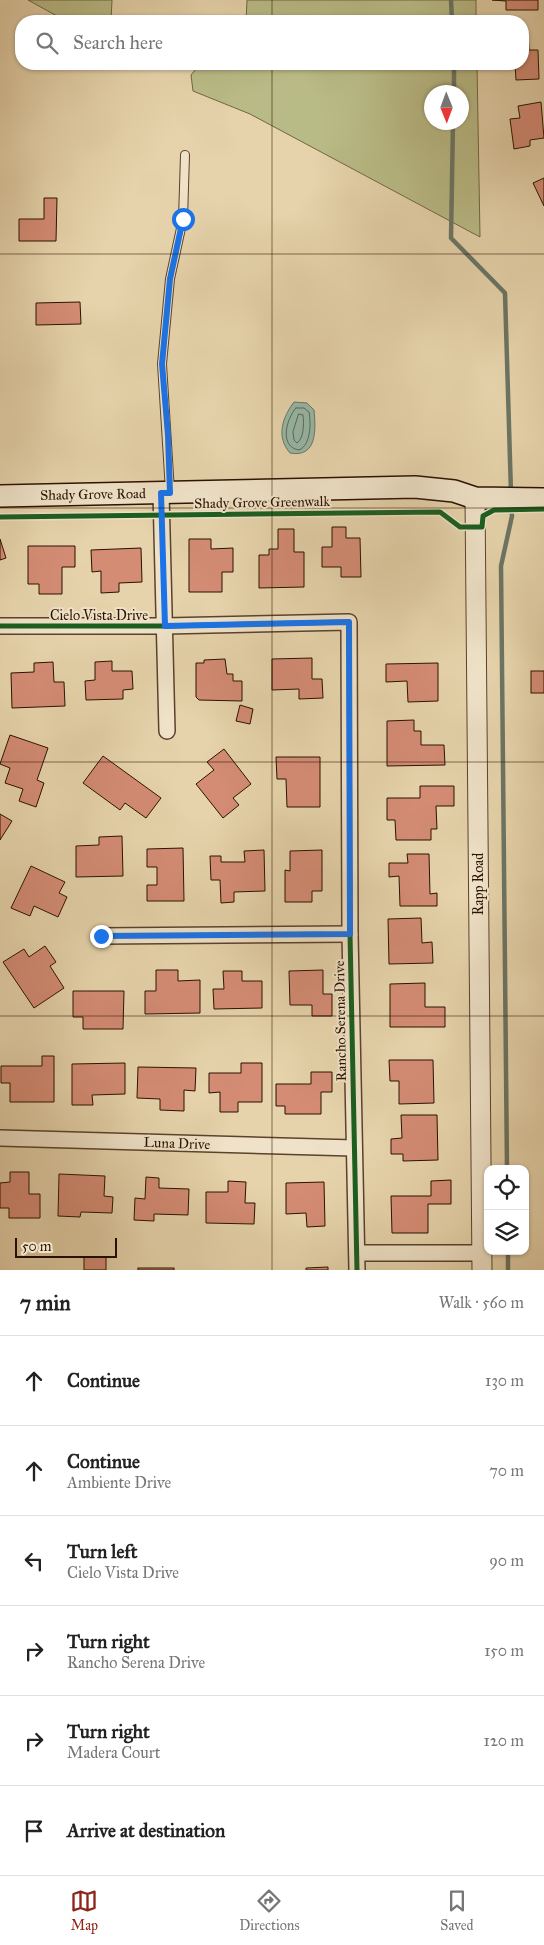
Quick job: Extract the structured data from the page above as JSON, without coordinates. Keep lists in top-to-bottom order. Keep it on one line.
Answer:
{"streets":{"main road":["Shady Grove Road"],"street":["Cielo Vista Drive","Rapp Road","Rancho Serena Drive","Luna Drive"],"cycle path":["Shady Grove Greenwalk"]},"crossings":[["Shady Grove Road","Rapp Road"],["Cielo Vista Drive","Rancho Serena Drive"],["Rancho Serena Drive","Luna Drive"]],"scale_bar":"50 m","north":"bottom","page":{"search":"Search here","scale":"50 m","heading":["7 min","Walk · 560 m"],"list":[["Continue","130 m"],["Continue","Ambiente Drive","70 m"],["Turn left","Cielo Vista Drive","90 m"],["Turn right","Rancho Serena Drive","150 m"],["Turn right","Madera Court","120 m"],"Arrive at destination"],"nav":["Map","Directions","Saved"]}}
